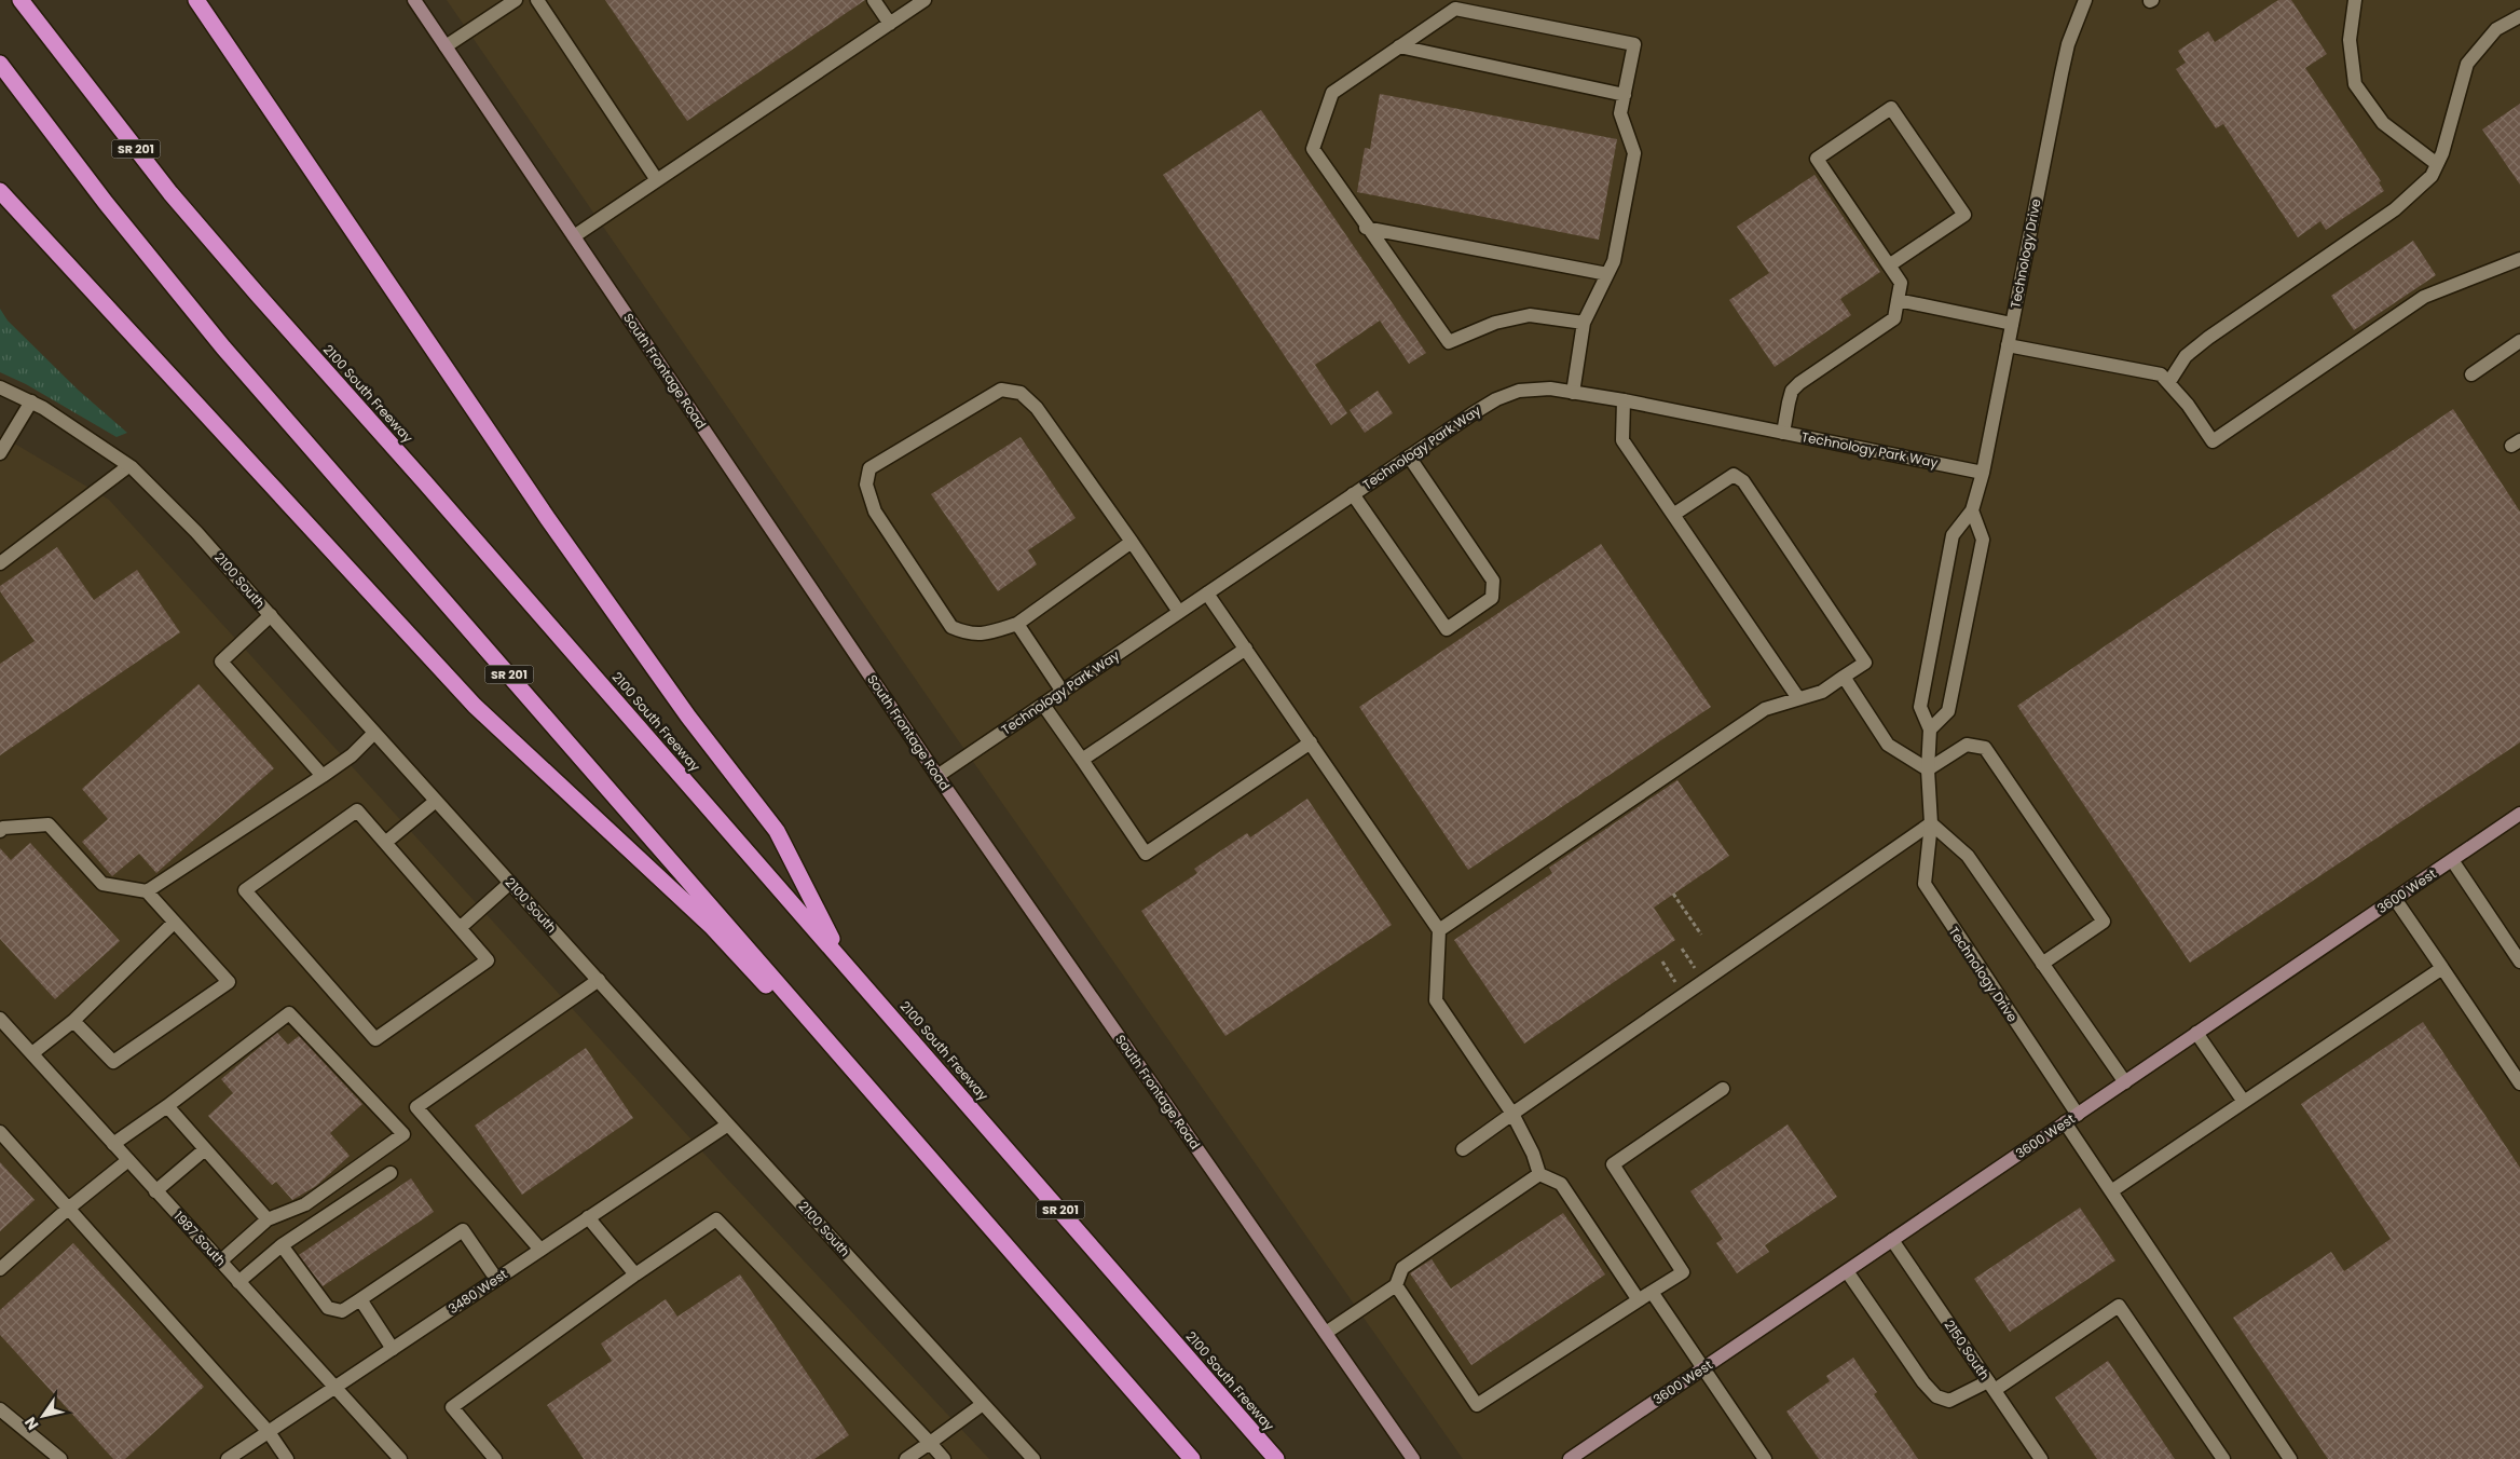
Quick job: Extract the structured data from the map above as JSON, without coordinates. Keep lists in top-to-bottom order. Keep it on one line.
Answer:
{"streets":{"highway":["SR 201","2100 South Freeway"],"street":["Technology Drive","South Frontage Road","Technology Park Way","2100 South","3600 West","1987 South","3480 West","2150 South"]},"crossings":[["Technology Drive","Technology Park Way"],["Technology Drive","3600 West"],["South Frontage Road","Technology Park Way"],["2100 South","3480 West"],["3600 West","2150 South"],["1987 South","3480 West"]],"north":"bottom left"}
